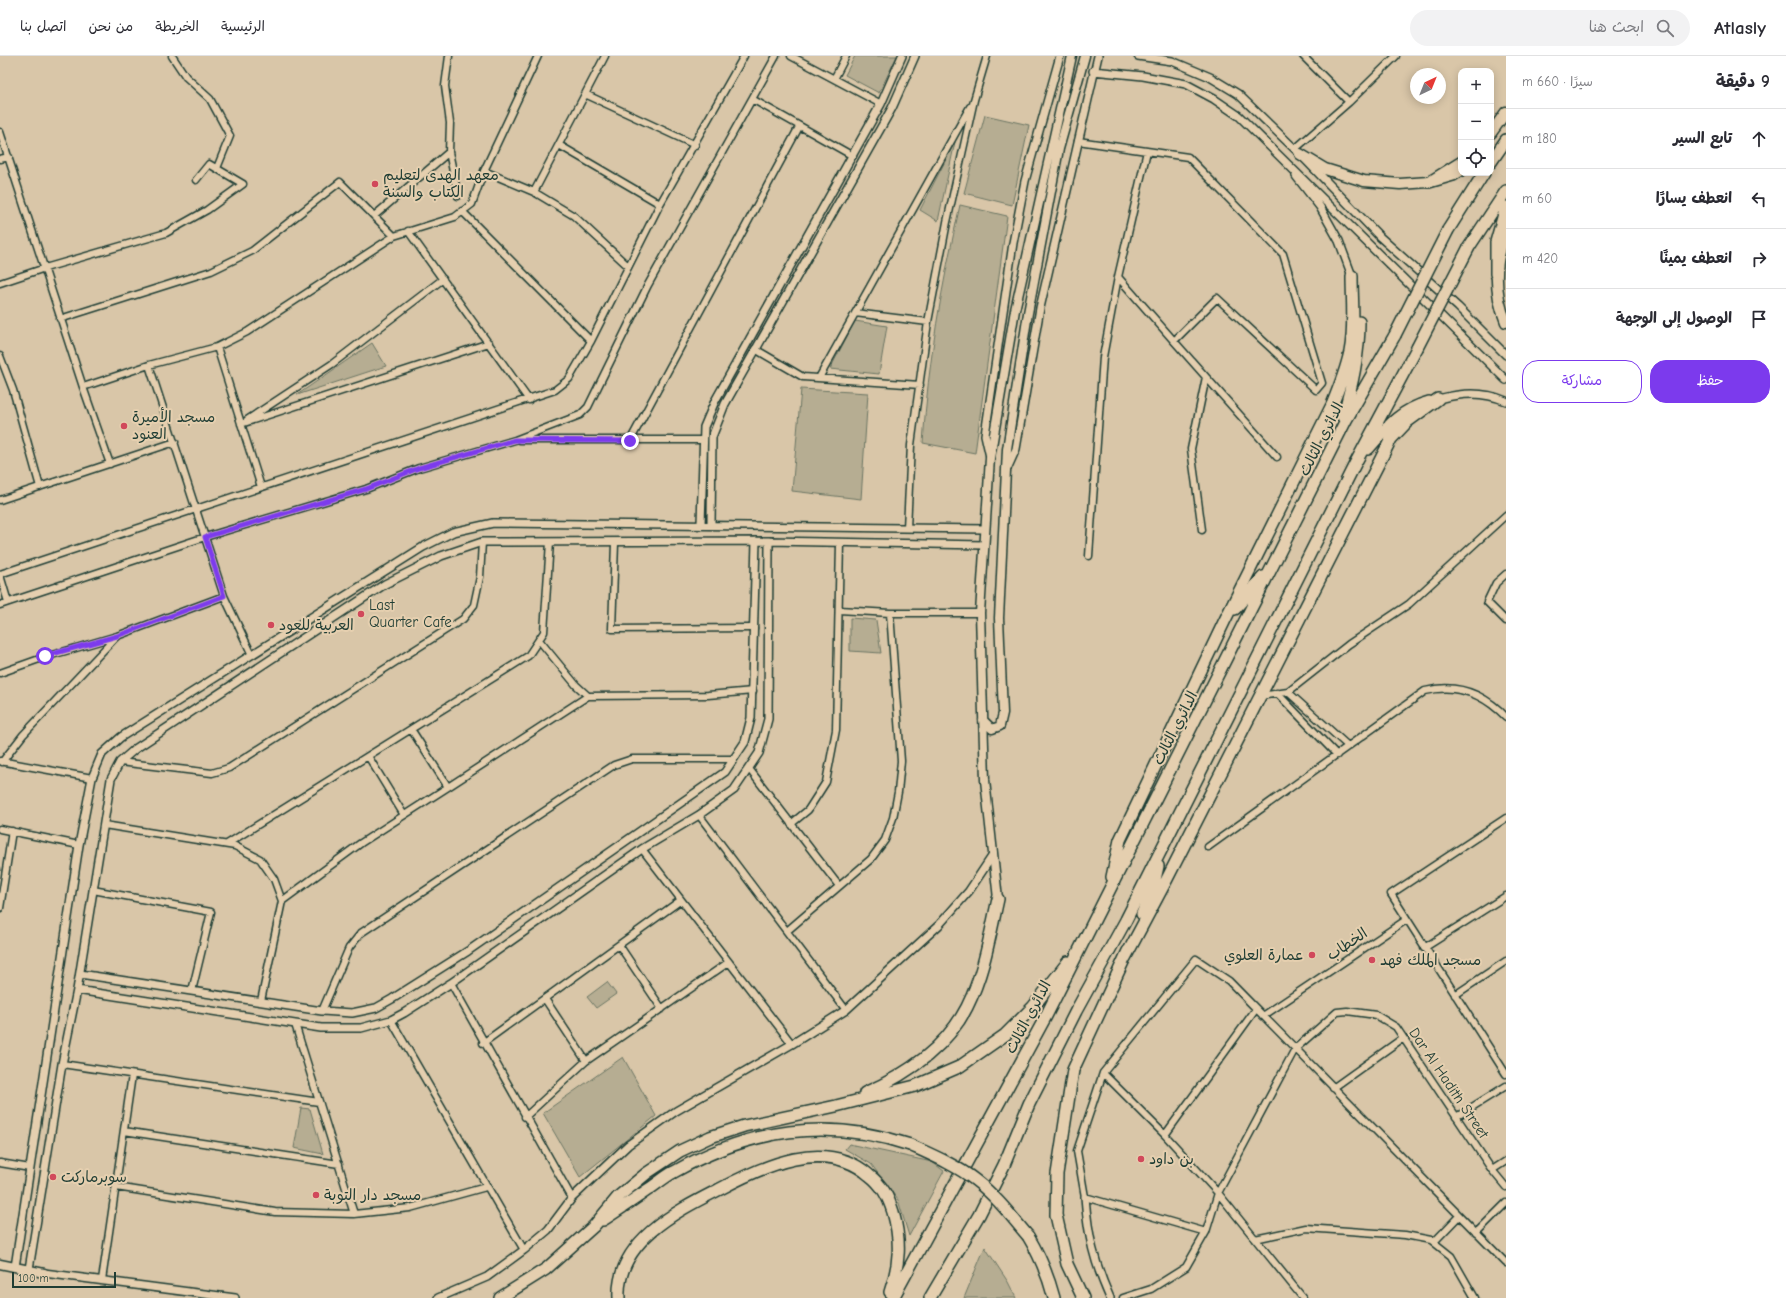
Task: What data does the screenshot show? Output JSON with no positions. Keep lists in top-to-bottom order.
{
  "streets": {
    "highway": ["الدائري الثالث"],
    "street": ["الخطاب", "Dar Al Hadith Street"]
  },
  "places": [
    "معهد الهدى لتعليم الكتاب والسنة",
    "مسجد الأميرة العنود",
    "Last Quarter Cafe",
    "العربية للعود",
    "عمارة العلوي",
    "مسجد الملك فهد",
    "بن داود",
    "سوبرماركت",
    "مسجد دار التوبة"
  ],
  "scale_bar": "100 m",
  "north": "top right",
  "page": {
    "header": "Atlasly",
    "search": "ابحث هنا",
    "nav": [
      "الرئيسية",
      "الخريطة",
      "من نحن",
      "اتصل بنا"
    ],
    "heading": ["9 دقيقة", "سيرًا · 660 m"],
    "map_buttons": ["+", "−"],
    "list": [
      ["تابع السير", "180 m"],
      ["انعطف يسارًا", "60 m"],
      ["انعطف يمينًا", "420 m"],
      "الوصول إلى الوجهة"
    ],
    "buttons": ["حفظ", "مشاركة"],
    "scale": "100 m"
  }
}
